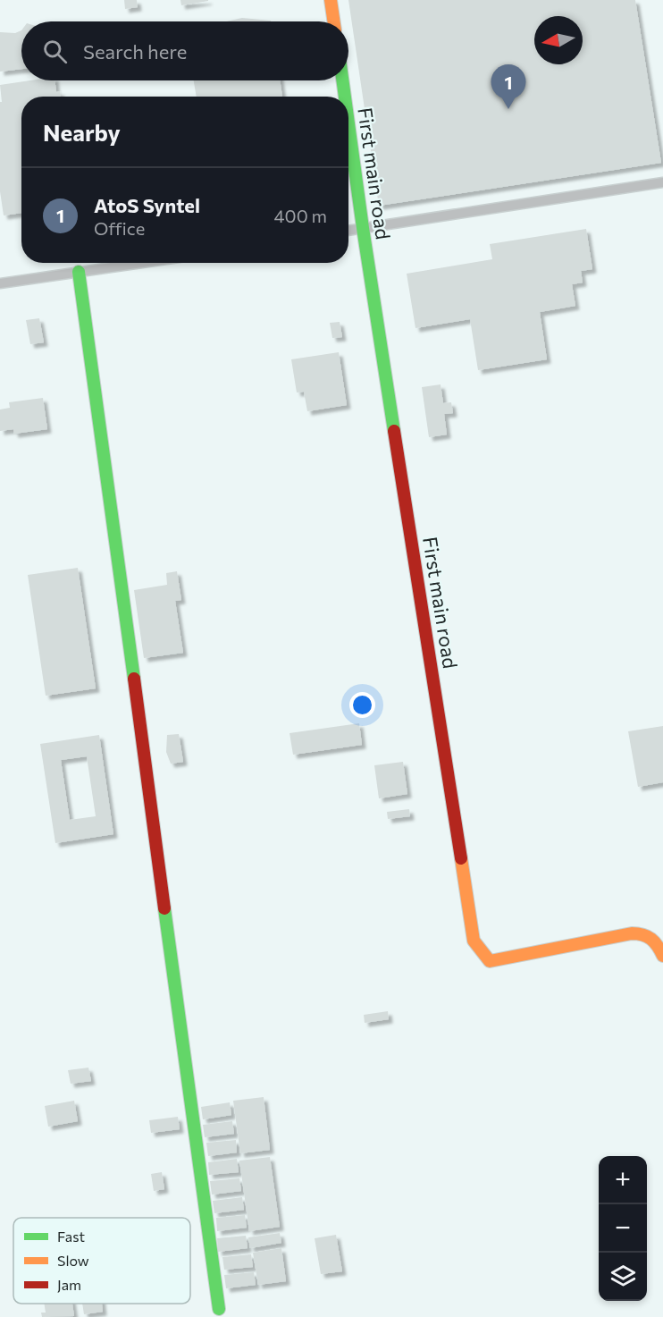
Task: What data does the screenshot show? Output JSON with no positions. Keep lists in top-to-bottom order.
{
  "streets": {
    "street": ["First main road"]
  },
  "legend": ["Fast", "Slow", "Jam"],
  "north": "left",
  "page": {
    "search": "Search here",
    "pins": "1",
    "heading": "Nearby",
    "list": [
      {
        "mark": "1",
        "name": "AtoS Syntel",
        "note": "Office",
        "value": "400 m"
      }
    ],
    "map_buttons": ["+", "−"]
  }
}
